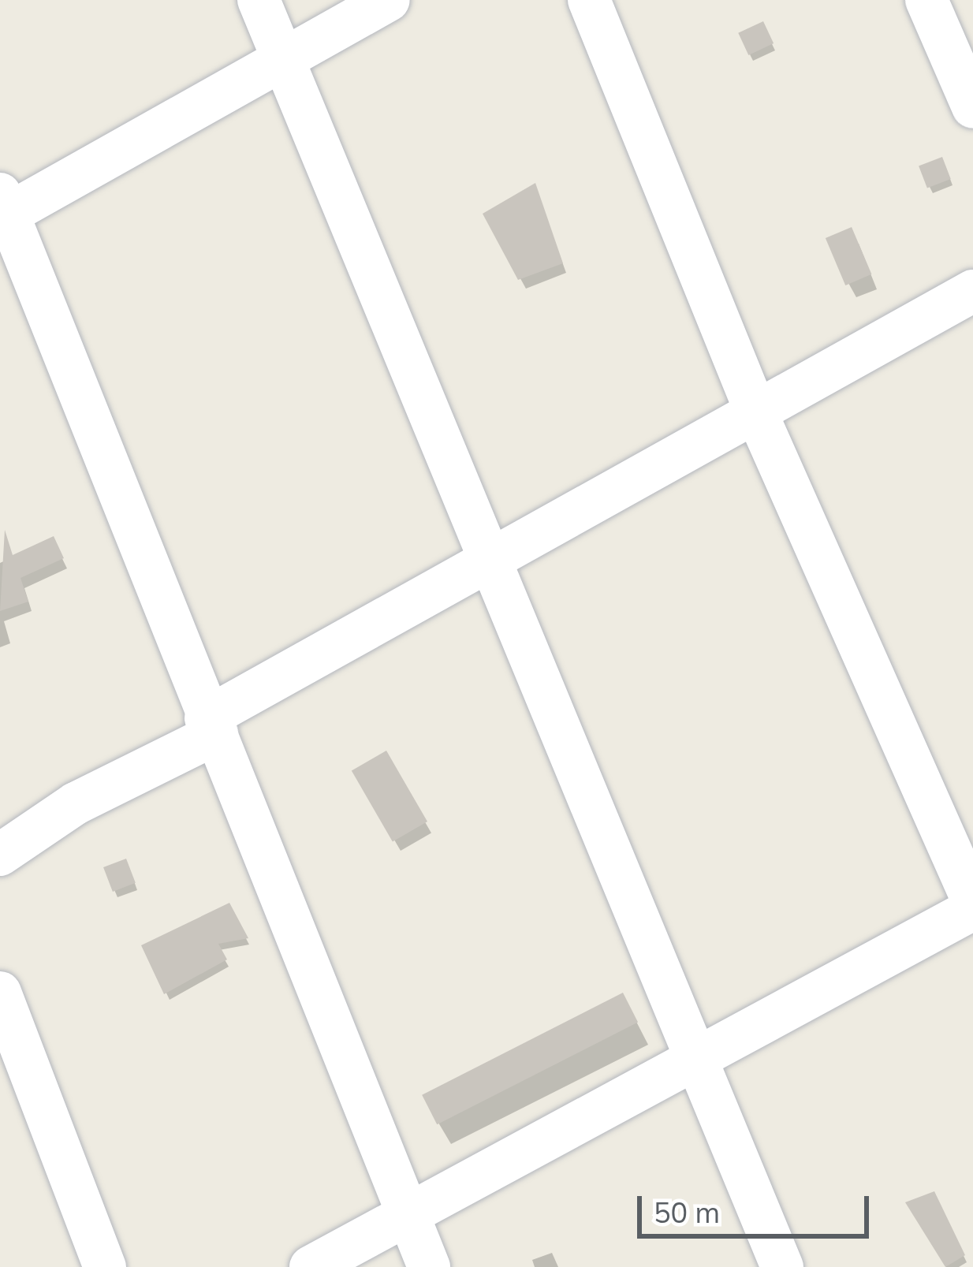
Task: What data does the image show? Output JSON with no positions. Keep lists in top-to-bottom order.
{
  "scale_bar": "50 m"
}
